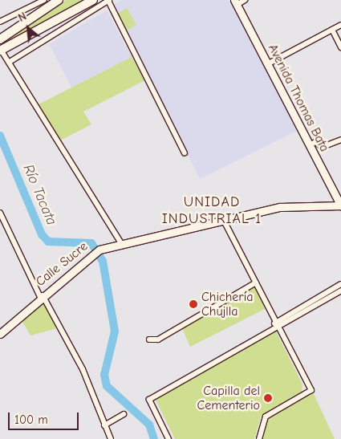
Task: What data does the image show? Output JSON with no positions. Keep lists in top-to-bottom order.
{
  "streets": {
    "main road": ["Avenida Thomas Bata", "Calle Sucre"]
  },
  "crossings": [
    ["Avenida Thomas Bata", "Calle Sucre"]
  ],
  "districts": ["UNIDAD INDUSTRIAL 1"],
  "water": ["Río Tacata"],
  "places": ["Chichería Chujlla", "Capilla del Cementerio"],
  "scale_bar": "100 m",
  "north": "top left"
}
